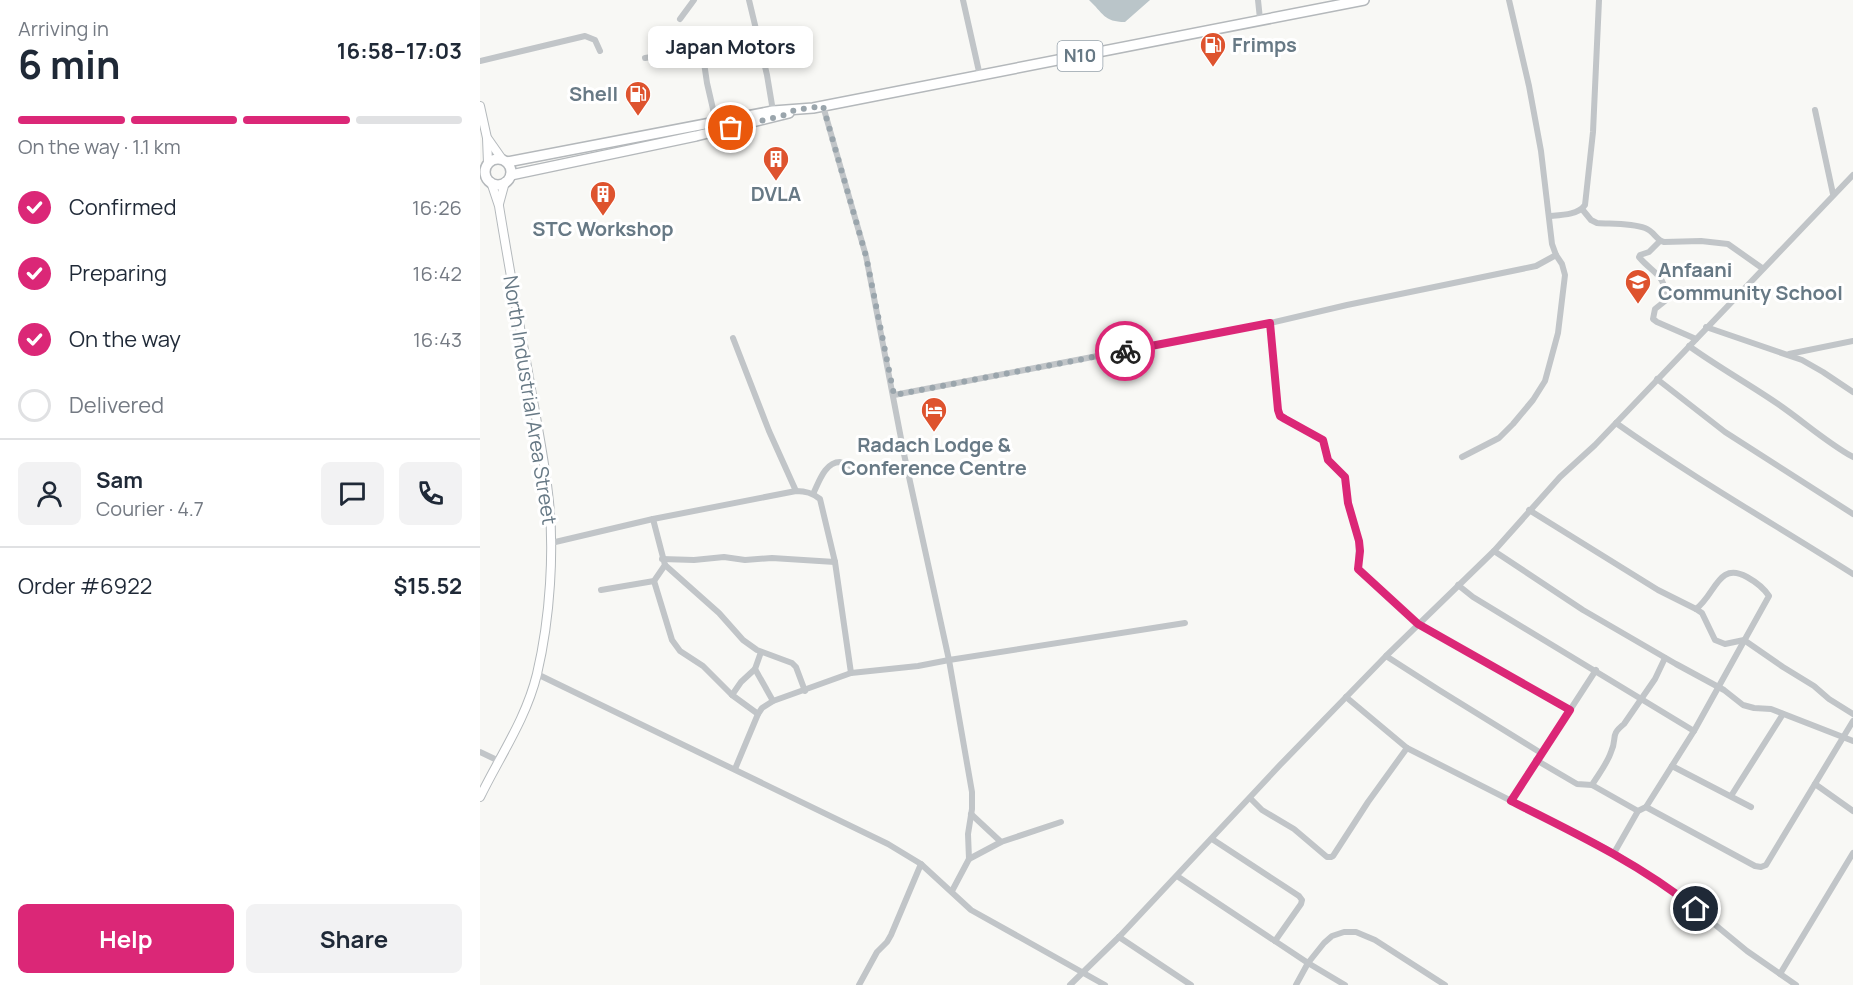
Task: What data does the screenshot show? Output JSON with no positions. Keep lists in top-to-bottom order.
{
  "streets": {
    "highway": ["N10"],
    "main road": ["North Industrial Area Street"]
  },
  "crossings": [
    ["N10", "North Industrial Area Street"]
  ],
  "places": {
    "fuel station": ["Frimps", "Shell"],
    "other": ["Japan Motors"],
    "building": ["DVLA", "STC Workshop"],
    "school or university": ["Anfaani Community School"],
    "hotel": ["Radach Lodge & Conference Centre"]
  },
  "page": {
    "heading": ["6 min", "Arriving in", "16:58–17:03"],
    "panel": [
      "Sam",
      "Courier · 4.7",
      "Order #6922",
      "$15.52"
    ],
    "bubble": "Japan Motors",
    "bar": "On the way · 1.1 km",
    "list": [
      ["Confirmed", "16:26"],
      ["Preparing", "16:42"],
      ["On the way", "16:43"],
      "Delivered"
    ],
    "buttons": ["Help", "Share"]
  }
}
